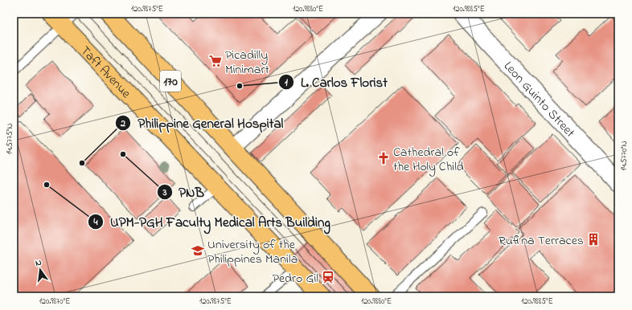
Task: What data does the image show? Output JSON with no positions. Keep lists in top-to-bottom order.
{
  "streets": {
    "main road": ["Taft Avenue", "170"],
    "street": ["Leon Guinto Street"]
  },
  "places": {
    "supermarket": ["Picadilly Minimart"],
    "other": [
      "L. Carlos Florist",
      "PNB",
      "Philippine General Hospital",
      "UPM-PGH Faculty Medical Arts Building"
    ],
    "church": ["Cathedral of the Holy Child"],
    "building": ["Rufina Terraces"],
    "school or university": ["University of the Philippines Manila"],
    "station": ["Pedro Gil"]
  },
  "north": "top",
  "coordinates": [
    "120.9875°E",
    "120.9880°E",
    "120.9885°E",
    "14.5775°N",
    "14.5770°N",
    "120.9870°E"
  ]
}
